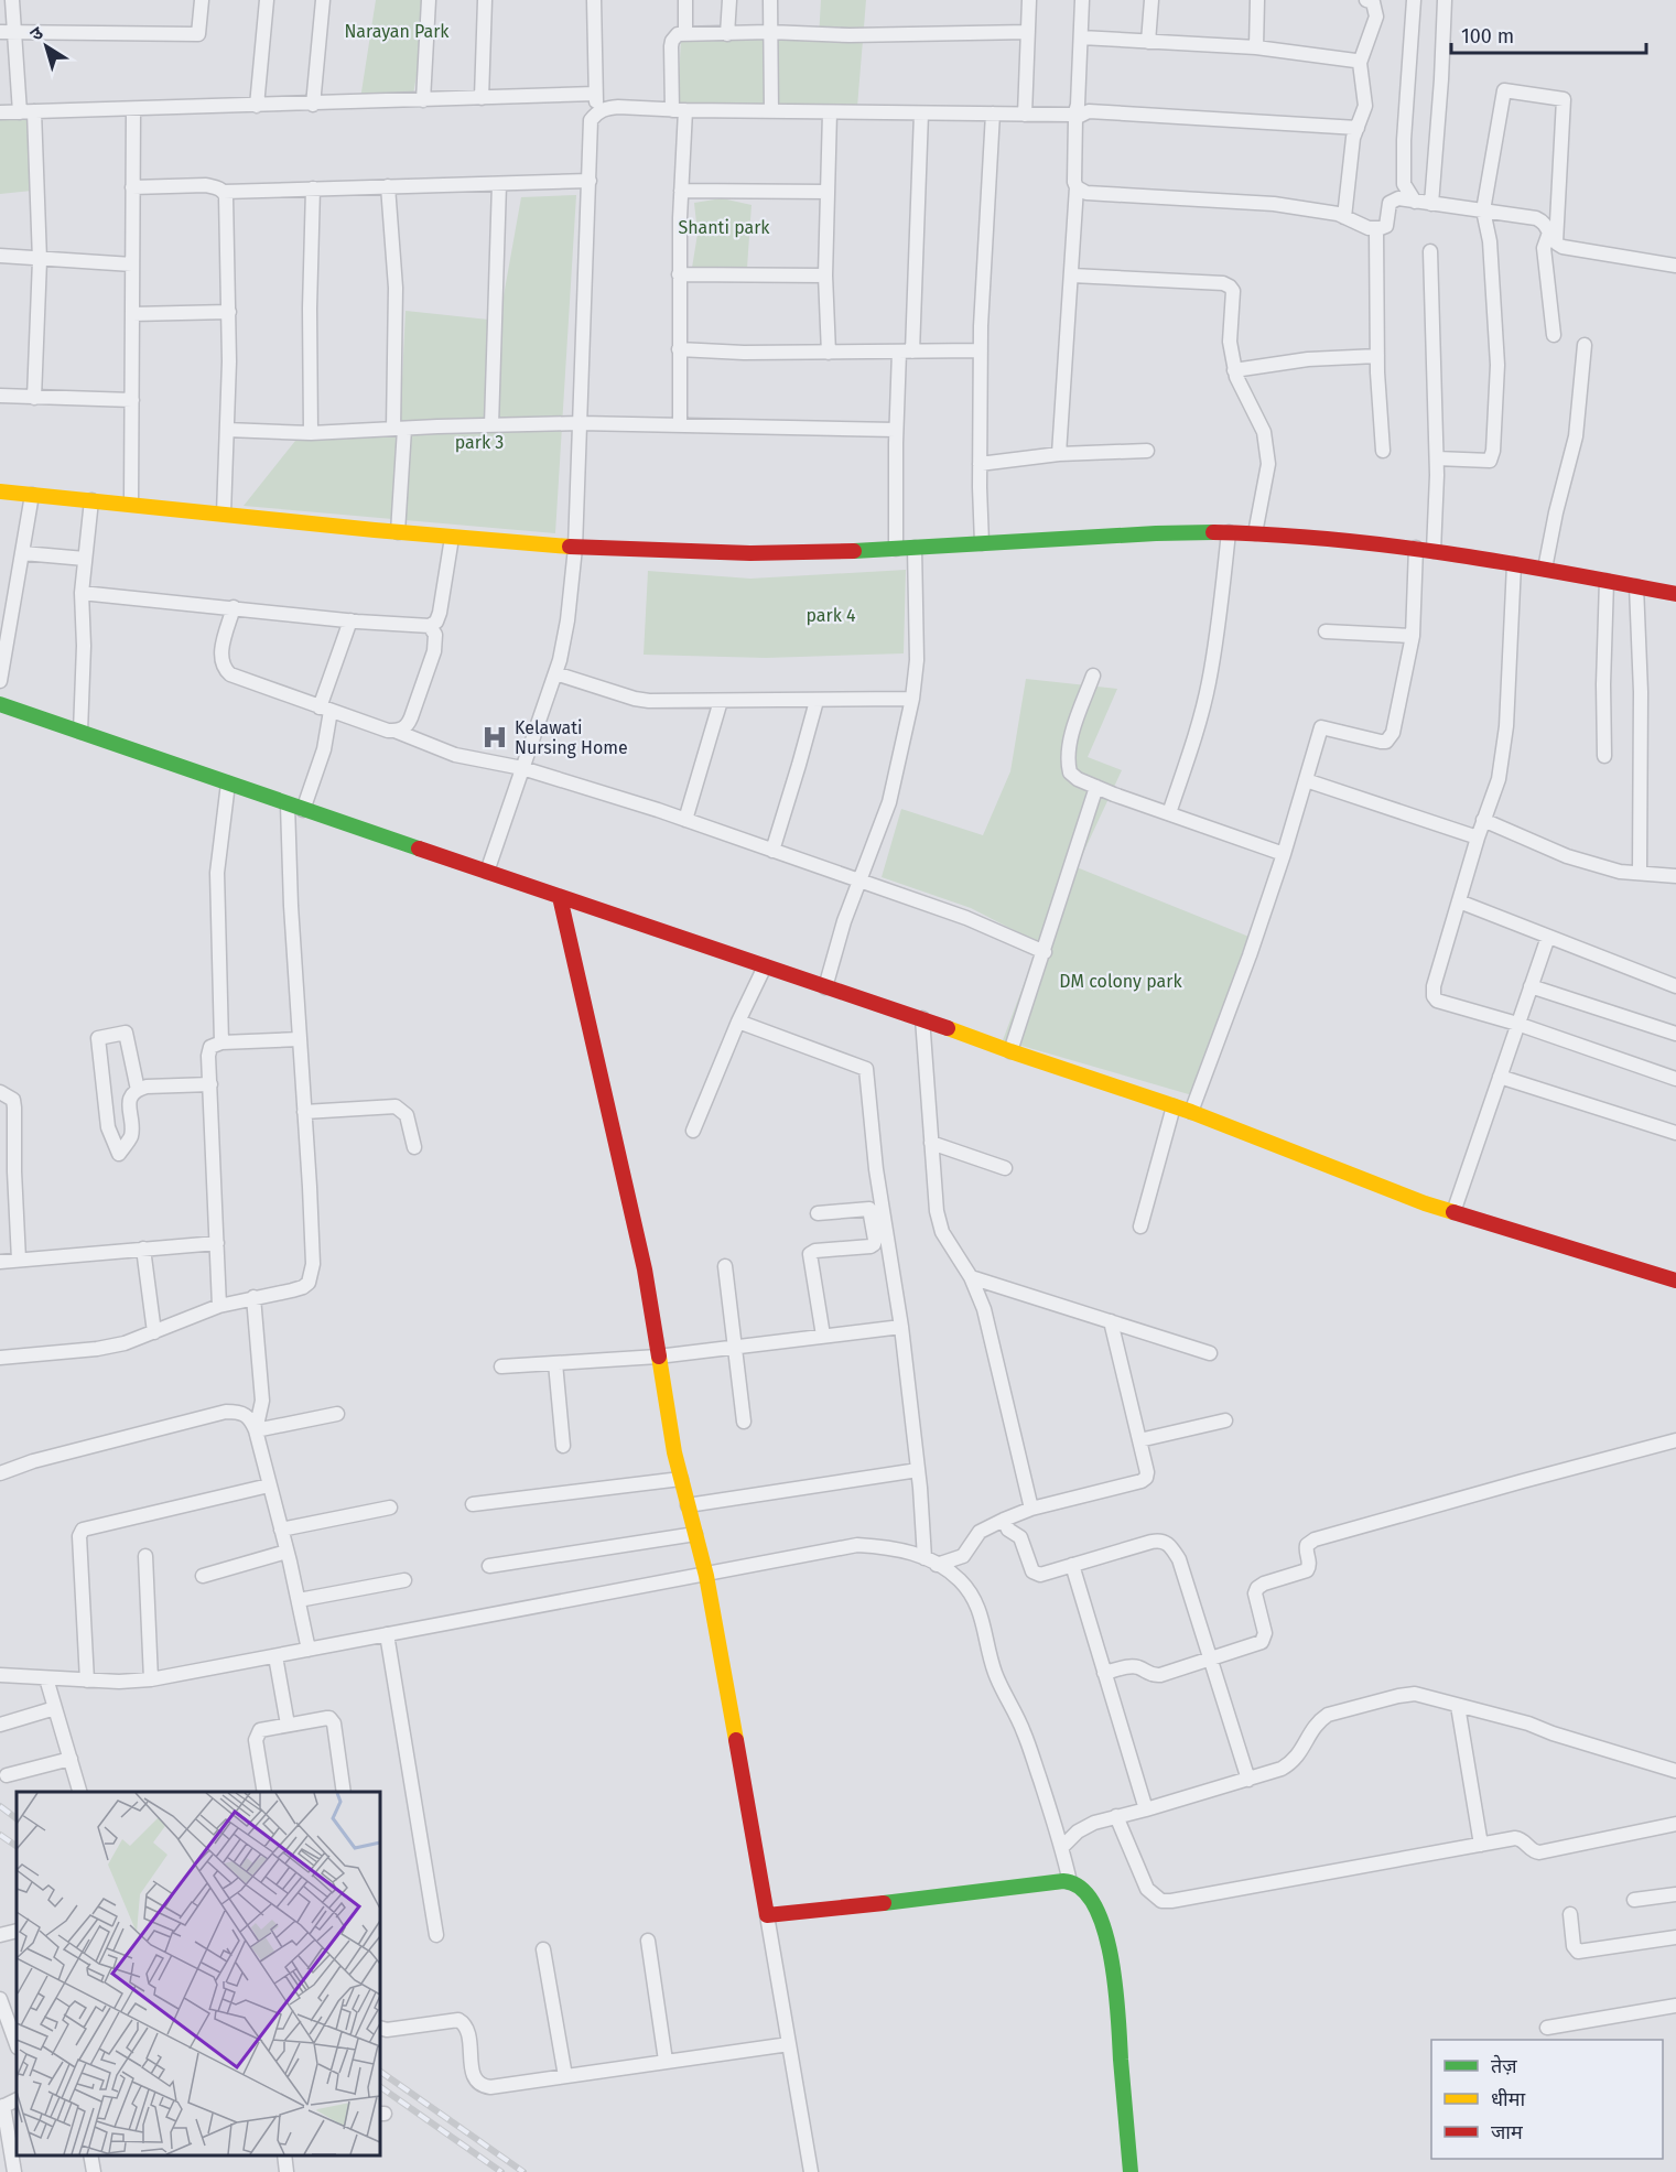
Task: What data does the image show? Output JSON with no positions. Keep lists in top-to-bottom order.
{
  "parks": [
    "Narayan Park",
    "Shanti park",
    "park 3",
    "park 4",
    "DM colony park"
  ],
  "places": {
    "hospital": ["Kelawati Nursing Home"]
  },
  "legend": ["तेज़", "धीमा", "जाम"],
  "scale_bar": "100 m",
  "north": "top left"
}
